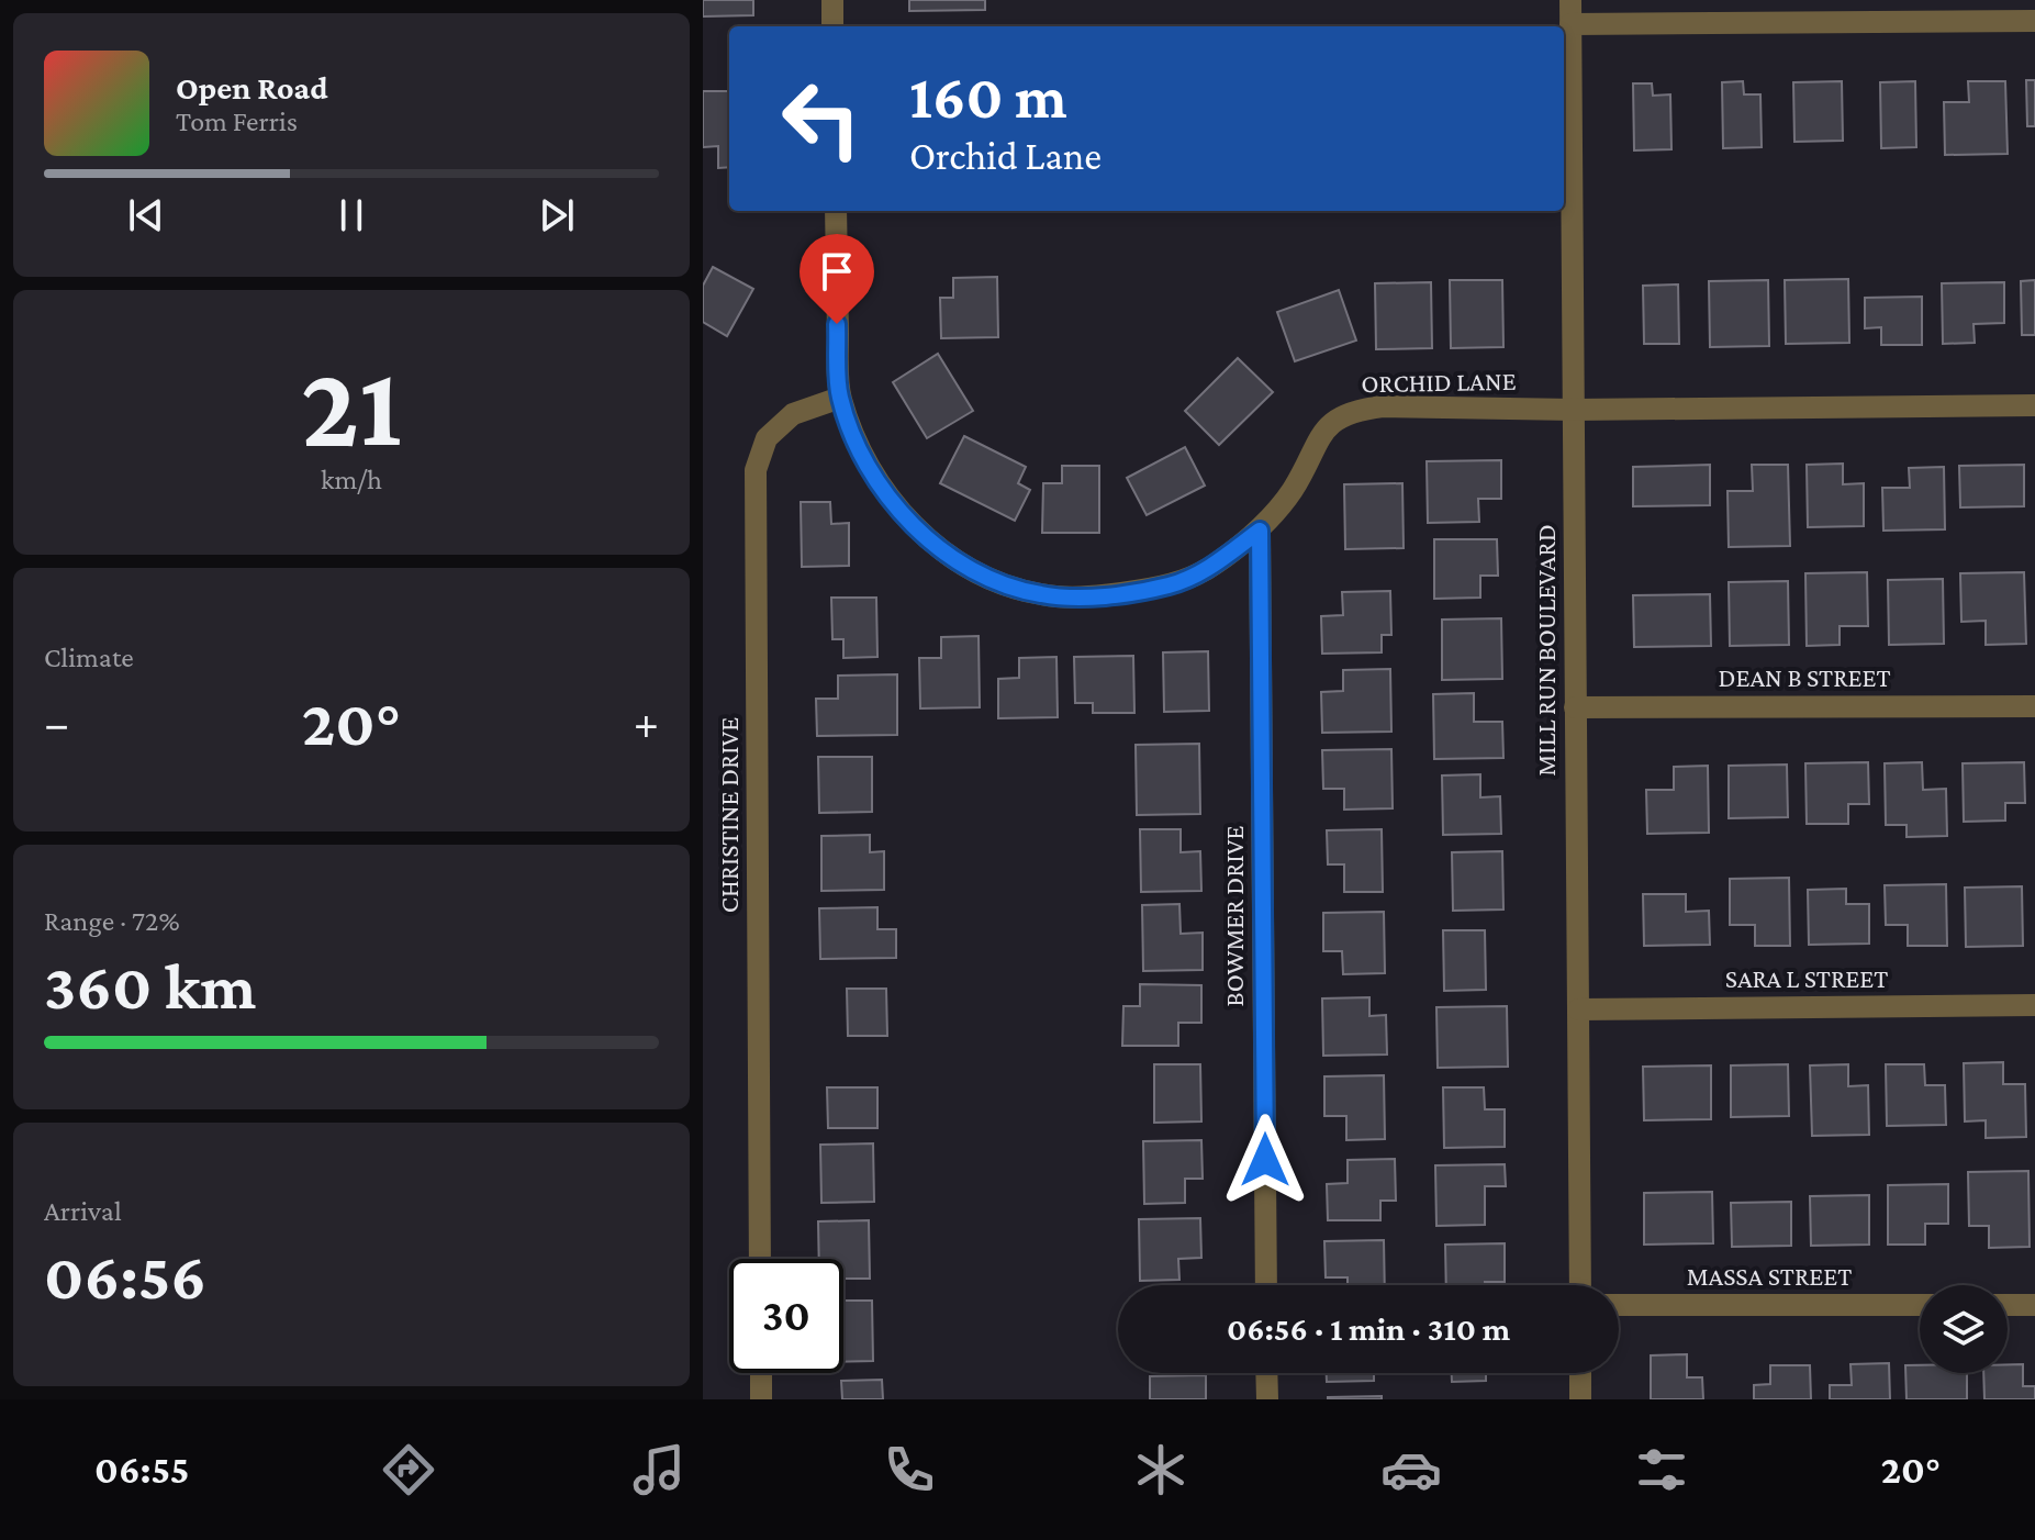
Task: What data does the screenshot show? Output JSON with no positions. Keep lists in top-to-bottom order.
{
  "streets": {
    "street": [
      "ORCHID LANE",
      "MILL RUN BOULEVARD",
      "DEAN B STREET",
      "CHRISTINE DRIVE",
      "BOWMER DRIVE",
      "SARA L STREET",
      "MASSA STREET"
    ]
  },
  "crossings": [
    ["ORCHID LANE", "MILL RUN BOULEVARD"],
    ["ORCHID LANE", "CHRISTINE DRIVE"],
    ["ORCHID LANE", "BOWMER DRIVE"],
    ["MILL RUN BOULEVARD", "DEAN B STREET"],
    ["MILL RUN BOULEVARD", "SARA L STREET"]
  ],
  "page": {
    "turn": ["160 m", "Orchid Lane"],
    "song": ["Open Road", "Tom Ferris"],
    "tile": [
      ["21", "km/h"],
      "Climate",
      ["Range · 72%", "360 km"],
      ["Arrival", "06:56"]
    ],
    "heat": ["−", "20°", "+"],
    "limit": "30",
    "trip": "06:56 · 1 min · 310 m",
    "tabs": ["06:55", "20°"]
  }
}
